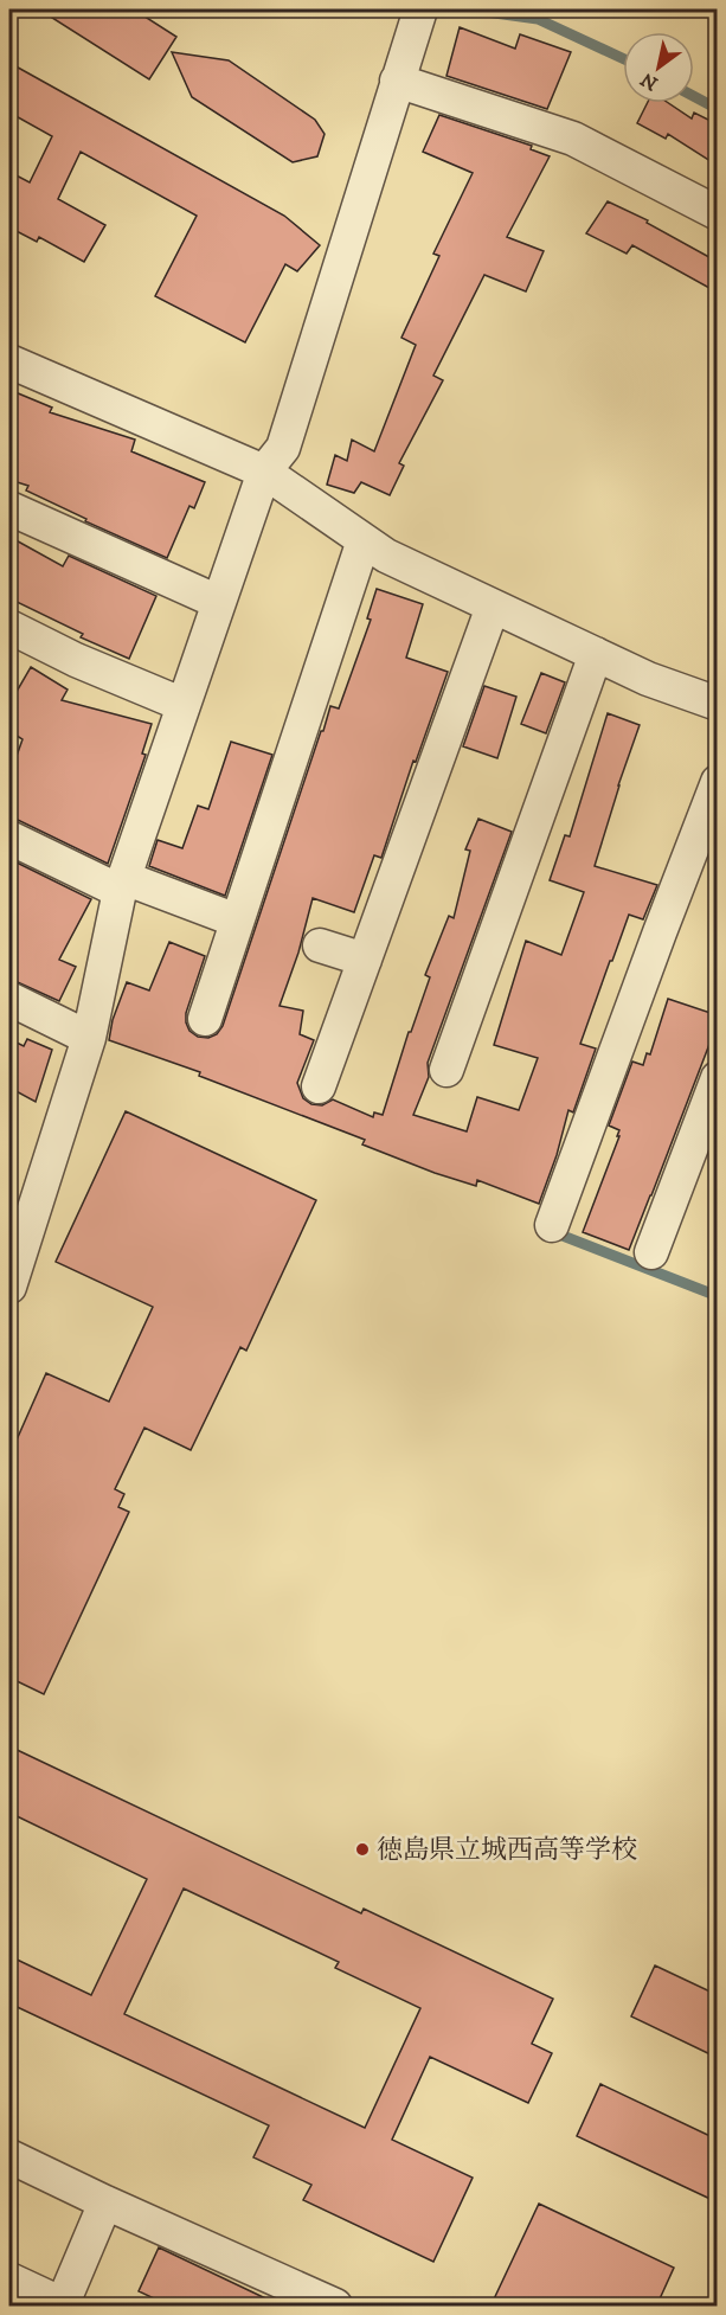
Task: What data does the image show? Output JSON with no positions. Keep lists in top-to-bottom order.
{
  "places": ["徳島県立城西高等学校"],
  "north": "bottom left"
}
